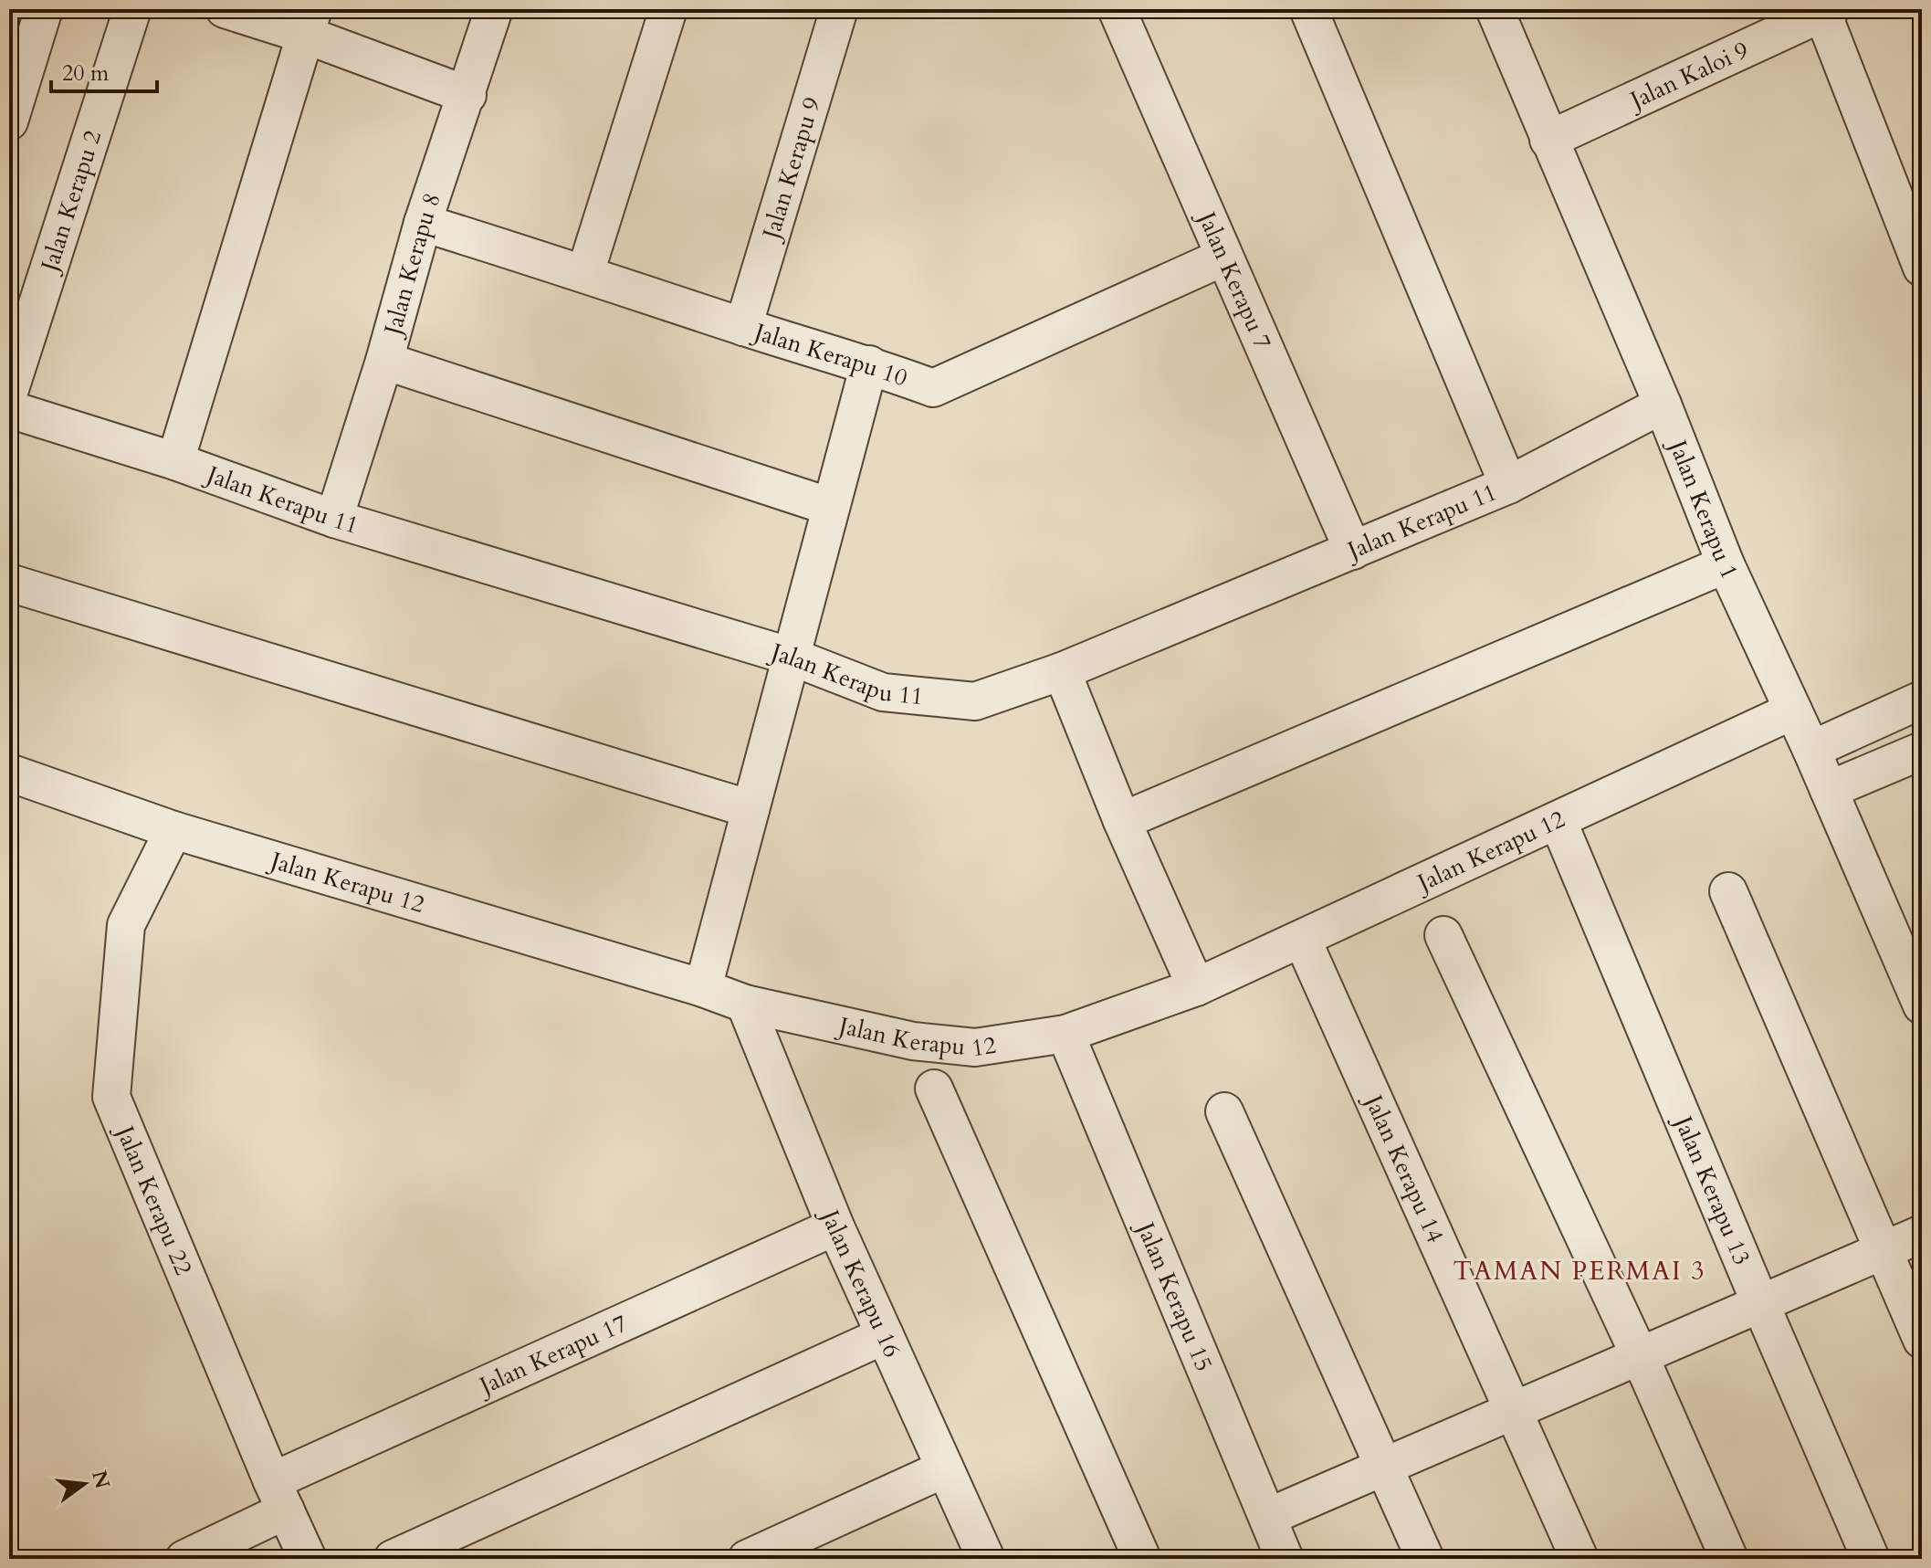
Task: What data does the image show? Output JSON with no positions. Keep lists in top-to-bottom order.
{
  "streets": {
    "street": [
      "Jalan Kaloi 9",
      "Jalan Kerapu 9",
      "Jalan Kerapu 2",
      "Jalan Kerapu 8",
      "Jalan Kerapu 7",
      "Jalan Kerapu 10",
      "Jalan Kerapu 11",
      "Jalan Kerapu 1",
      "Jalan Kerapu 12",
      "Jalan Kerapu 14",
      "Jalan Kerapu 13",
      "Jalan Kerapu 22",
      "Jalan Kerapu 16",
      "Jalan Kerapu 15",
      "Jalan Kerapu 17"
    ]
  },
  "crossings": [
    ["Jalan Kaloi 9", "Jalan Kerapu 1"],
    ["Jalan Kerapu 9", "Jalan Kerapu 10"],
    ["Jalan Kerapu 8", "Jalan Kerapu 10"],
    ["Jalan Kerapu 8", "Jalan Kerapu 11"],
    ["Jalan Kerapu 7", "Jalan Kerapu 10"],
    ["Jalan Kerapu 7", "Jalan Kerapu 11"],
    ["Jalan Kerapu 11", "Jalan Kerapu 1"],
    ["Jalan Kerapu 1", "Jalan Kerapu 12"],
    ["Jalan Kerapu 12", "Jalan Kerapu 14"],
    ["Jalan Kerapu 12", "Jalan Kerapu 13"],
    ["Jalan Kerapu 12", "Jalan Kerapu 22"],
    ["Jalan Kerapu 12", "Jalan Kerapu 16"],
    ["Jalan Kerapu 12", "Jalan Kerapu 15"],
    ["Jalan Kerapu 22", "Jalan Kerapu 17"],
    ["Jalan Kerapu 16", "Jalan Kerapu 17"]
  ],
  "districts": ["TAMAN PERMAI 3"],
  "scale_bar": "20 m",
  "north": "right"
}
